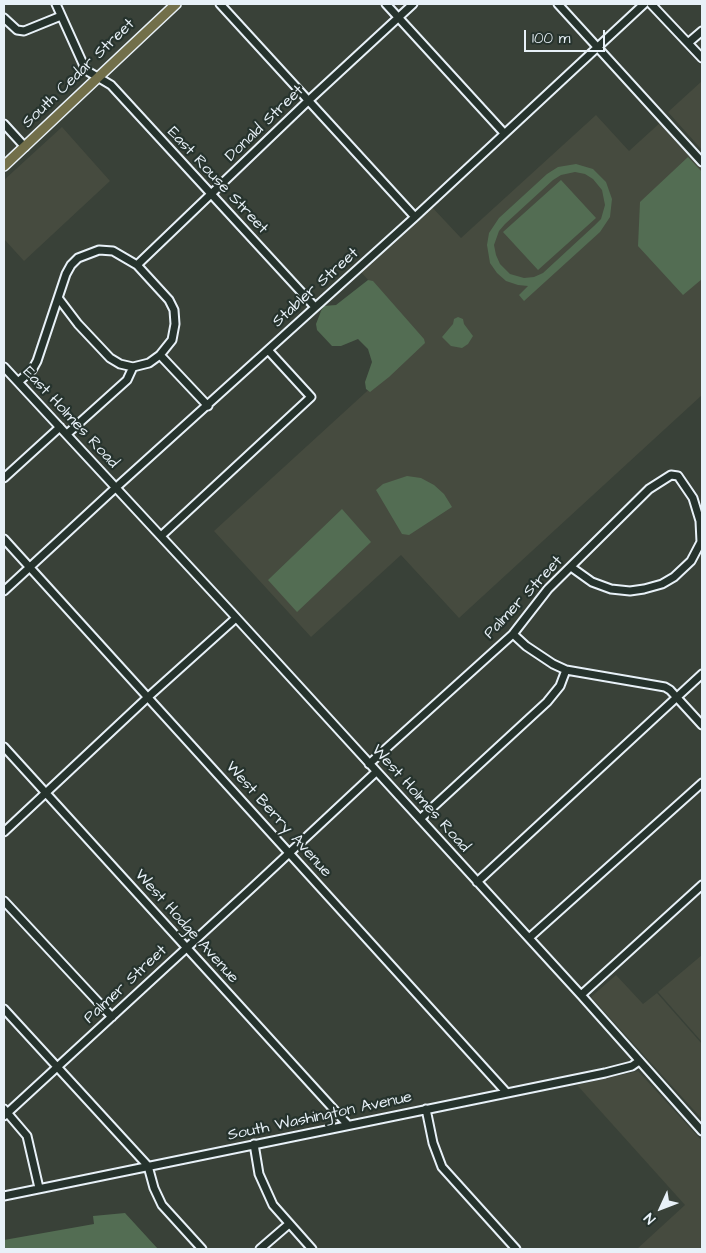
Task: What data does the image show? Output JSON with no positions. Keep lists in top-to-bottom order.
{
  "streets": {
    "main road": ["South Cedar Street"],
    "street": [
      "Donald Street",
      "East Rouse Street",
      "Stabler Street",
      "East Holmes Road",
      "Palmer Street",
      "West Holmes Road",
      "West Berry Avenue",
      "West Hodge Avenue",
      "South Washington Avenue"
    ]
  },
  "crossings": [
    ["South Cedar Street", "East Rouse Street"],
    ["Donald Street", "East Rouse Street"],
    ["East Rouse Street", "Stabler Street"],
    ["Stabler Street", "East Holmes Road"],
    ["Stabler Street", "West Holmes Road"],
    ["Stabler Street", "West Berry Avenue"],
    ["East Holmes Road", "West Holmes Road"],
    ["Palmer Street", "West Holmes Road"],
    ["Palmer Street", "West Berry Avenue"],
    ["Palmer Street", "West Hodge Avenue"],
    ["West Holmes Road", "South Washington Avenue"],
    ["West Berry Avenue", "South Washington Avenue"],
    ["West Hodge Avenue", "South Washington Avenue"]
  ],
  "scale_bar": "100 m",
  "north": "bottom left"
}
